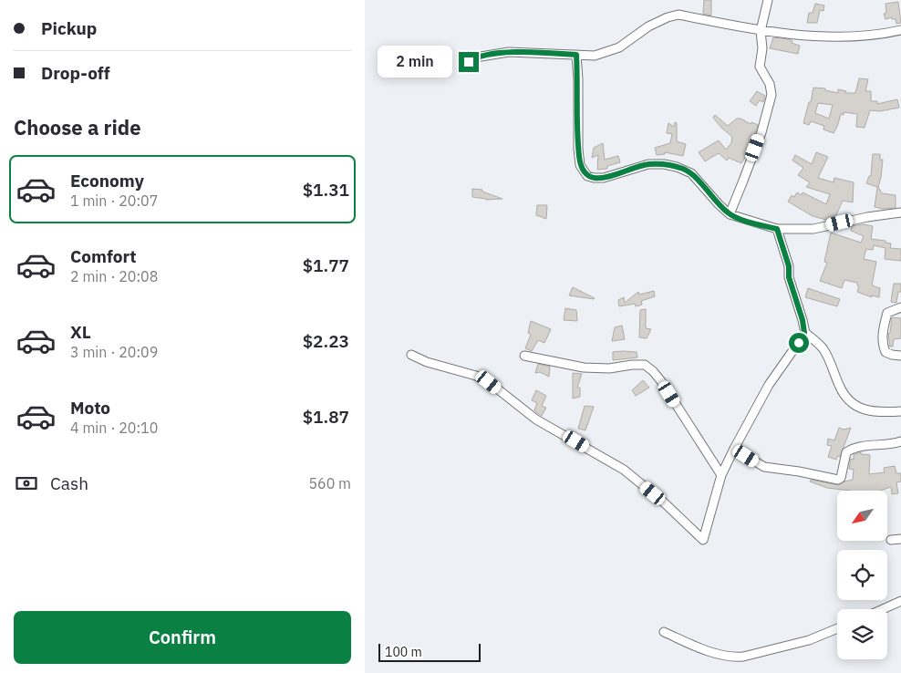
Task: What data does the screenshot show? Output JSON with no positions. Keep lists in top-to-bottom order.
{
  "scale_bar": "100 m",
  "north": "bottom left",
  "page": {
    "banner": ["Pickup", "Drop-off"],
    "bubble": "2 min",
    "heading": "Choose a ride",
    "list": [
      {
        "name": "Economy",
        "note": "1 min · 20:07",
        "value": "$1.31"
      },
      {
        "name": "Comfort",
        "note": "2 min · 20:08",
        "value": "$1.77"
      },
      {
        "name": "XL",
        "note": "3 min · 20:09",
        "value": "$2.23"
      },
      {
        "name": "Moto",
        "note": "4 min · 20:10",
        "value": "$1.87"
      }
    ],
    "pay": ["Cash", "560 m"],
    "buttons": "Confirm",
    "scale": "100 m"
  }
}
